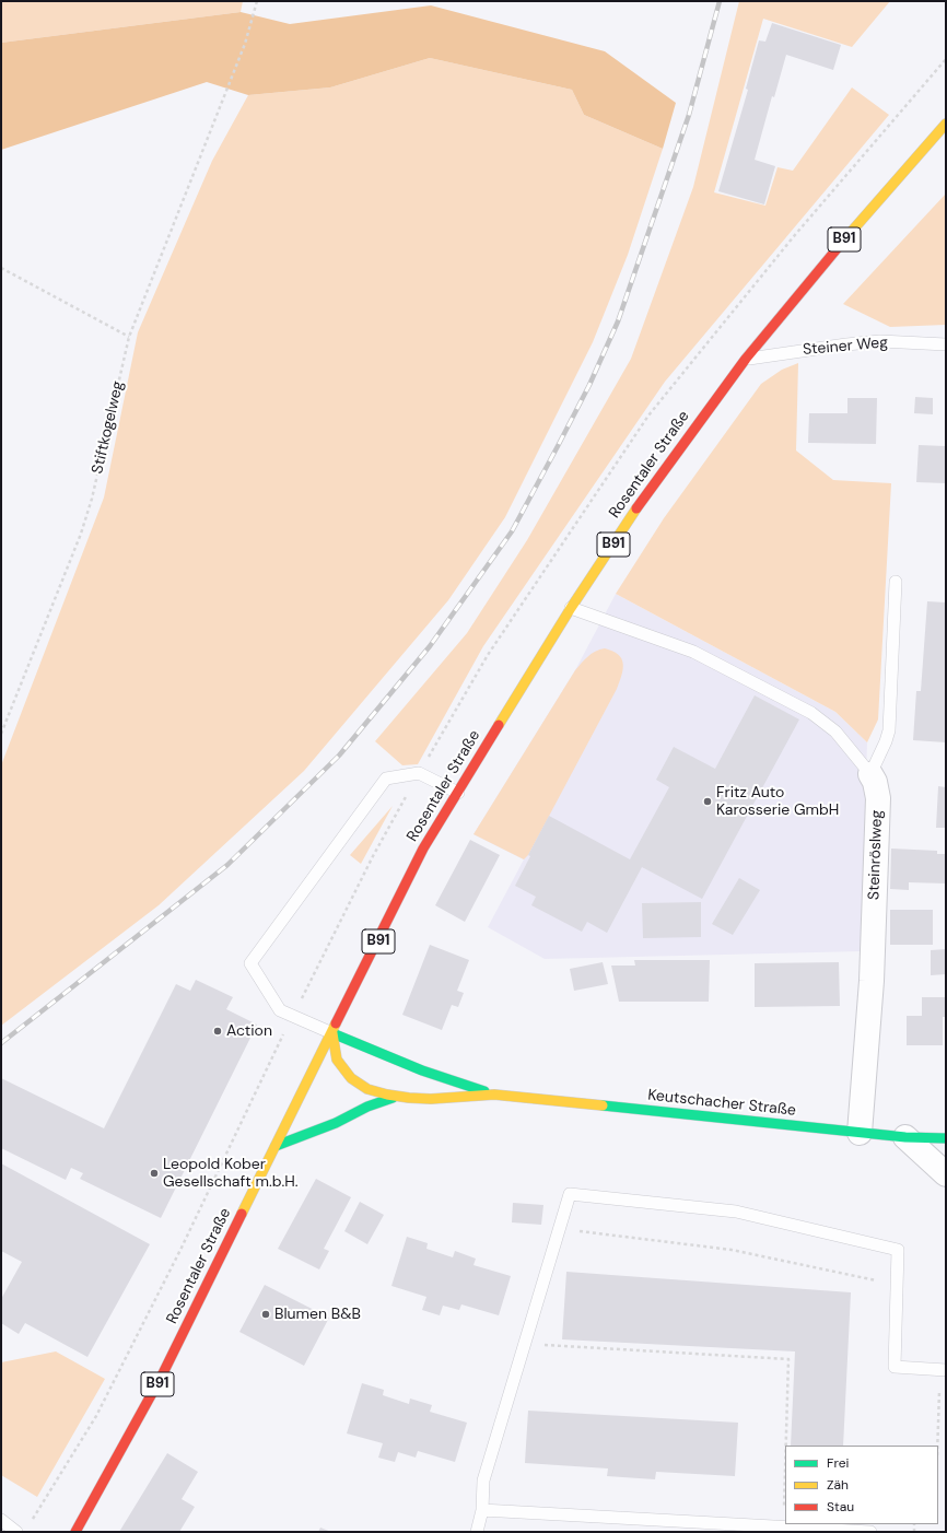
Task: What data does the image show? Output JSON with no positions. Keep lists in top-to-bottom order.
{
  "streets": {
    "main road": ["B91", "Rosentaler Straße", "Keutschacher Straße"],
    "street": ["Steinröslweg"],
    "lane": ["Steiner Weg"],
    "path": ["Stiftkogelweg"]
  },
  "crossings": [
    ["Steiner Weg", "Rosentaler Straße"],
    ["Steinröslweg", "Keutschacher Straße"]
  ],
  "places": [
    "Fritz Auto Karosserie GmbH",
    "Action",
    "Leopold Kober Gesellschaft m.b.H.",
    "Blumen B&B"
  ],
  "legend": ["Frei", "Zäh", "Stau"]
}
